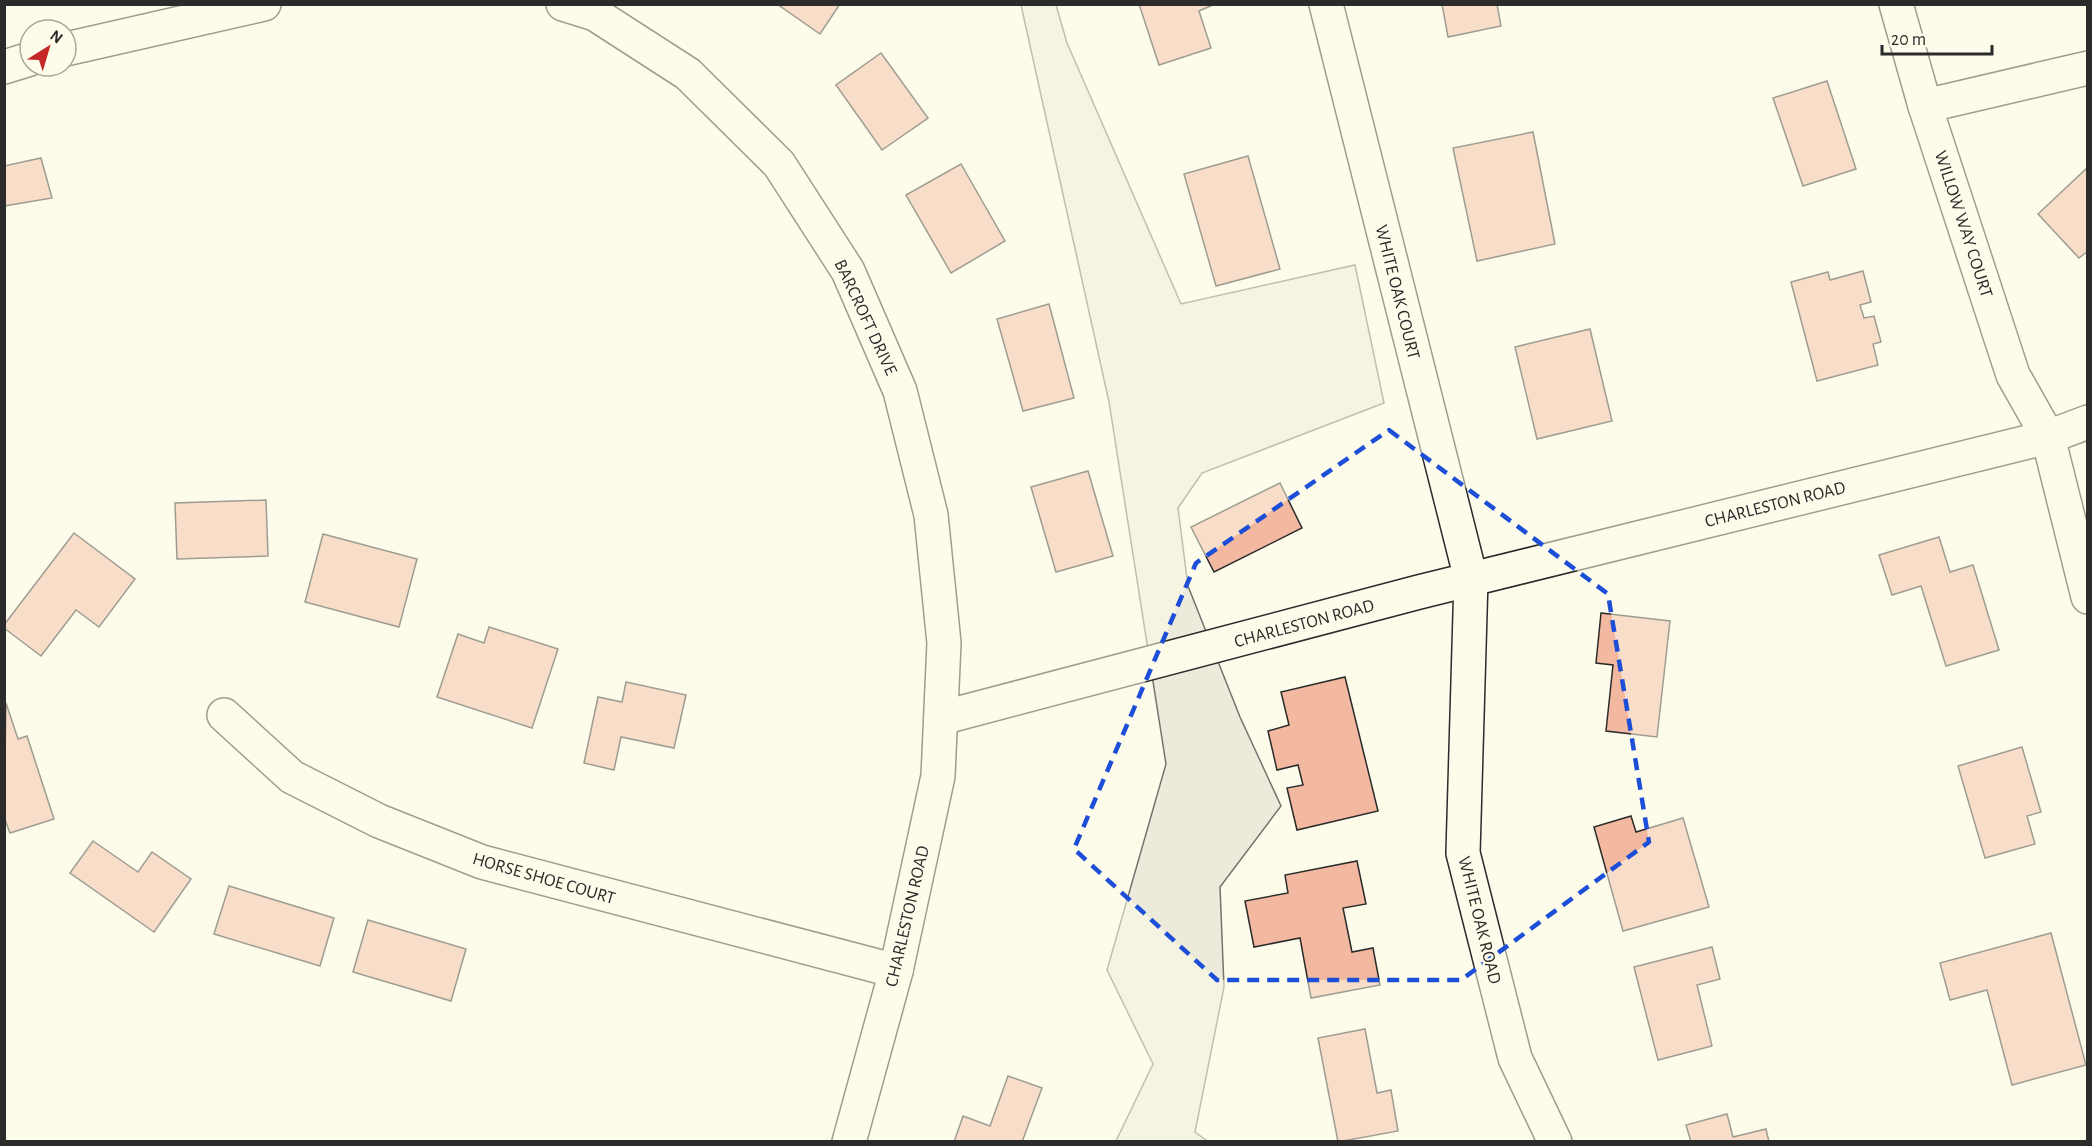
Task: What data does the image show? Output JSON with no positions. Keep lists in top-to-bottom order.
{
  "streets": {
    "street": [
      "WILLOW WAY COURT",
      "WHITE OAK COURT",
      "BARCROFT DRIVE",
      "CHARLESTON ROAD",
      "HORSE SHOE COURT",
      "WHITE OAK ROAD"
    ]
  },
  "crossings": [
    ["WILLOW WAY COURT", "CHARLESTON ROAD"],
    ["WHITE OAK COURT", "CHARLESTON ROAD"],
    ["WHITE OAK COURT", "WHITE OAK ROAD"],
    ["BARCROFT DRIVE", "CHARLESTON ROAD"],
    ["CHARLESTON ROAD", "HORSE SHOE COURT"],
    ["CHARLESTON ROAD", "WHITE OAK ROAD"]
  ],
  "scale_bar": "20 m",
  "north": "top right"
}
